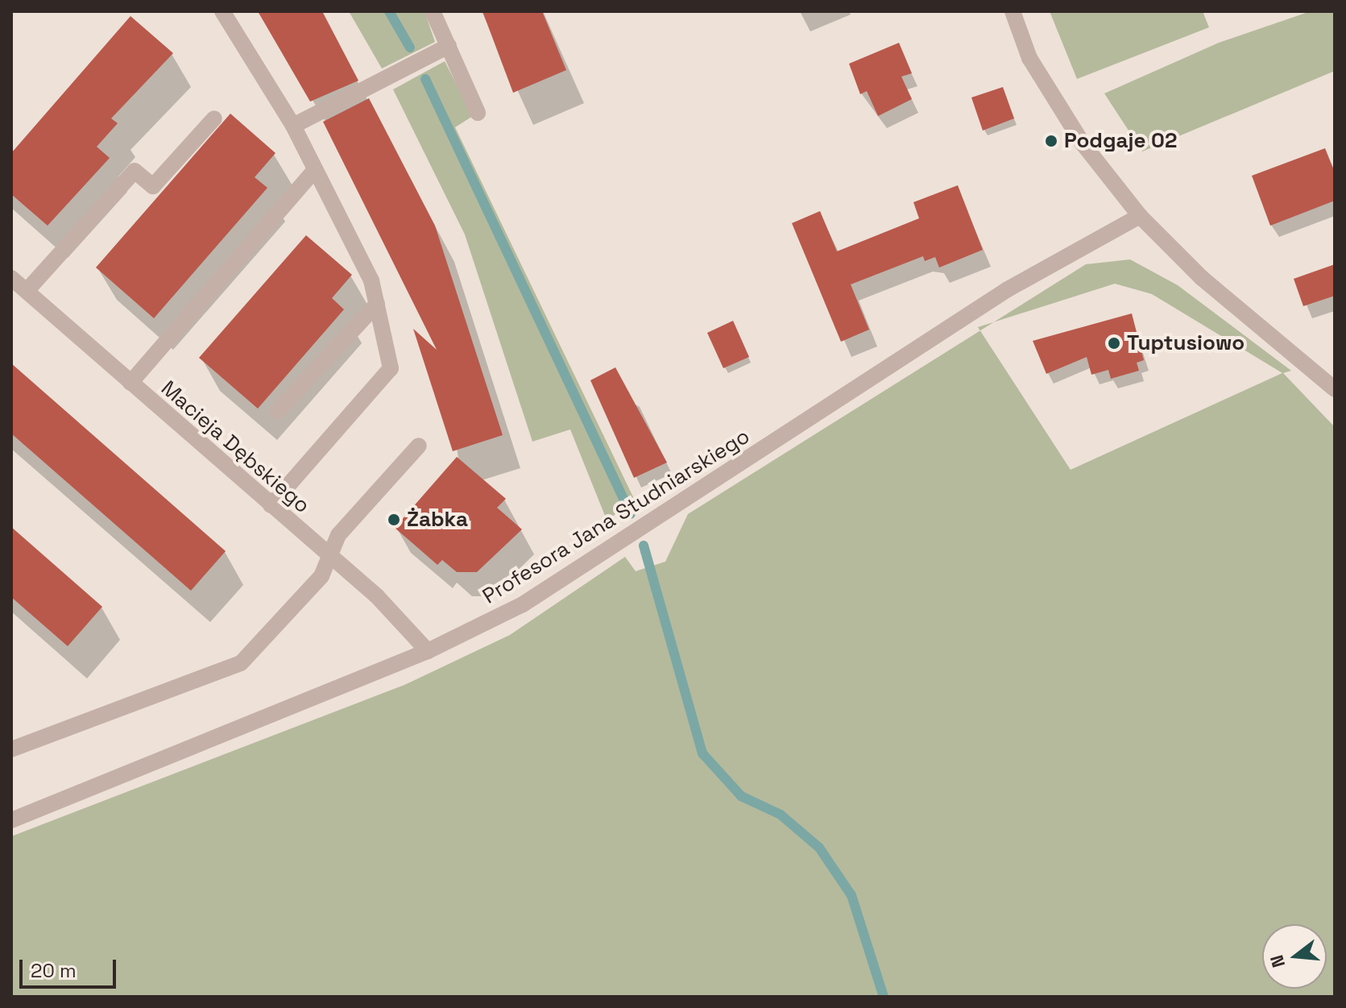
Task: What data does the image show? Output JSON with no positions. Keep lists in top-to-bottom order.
{
  "streets": {
    "street": ["Macieja Dębskiego", "Profesora Jana Studniarskiego"]
  },
  "crossings": [
    ["Macieja Dębskiego", "Profesora Jana Studniarskiego"]
  ],
  "places": ["Podgaje 02", "Tuptusiowo", "Żabka"],
  "scale_bar": "20 m",
  "north": "left"
}
